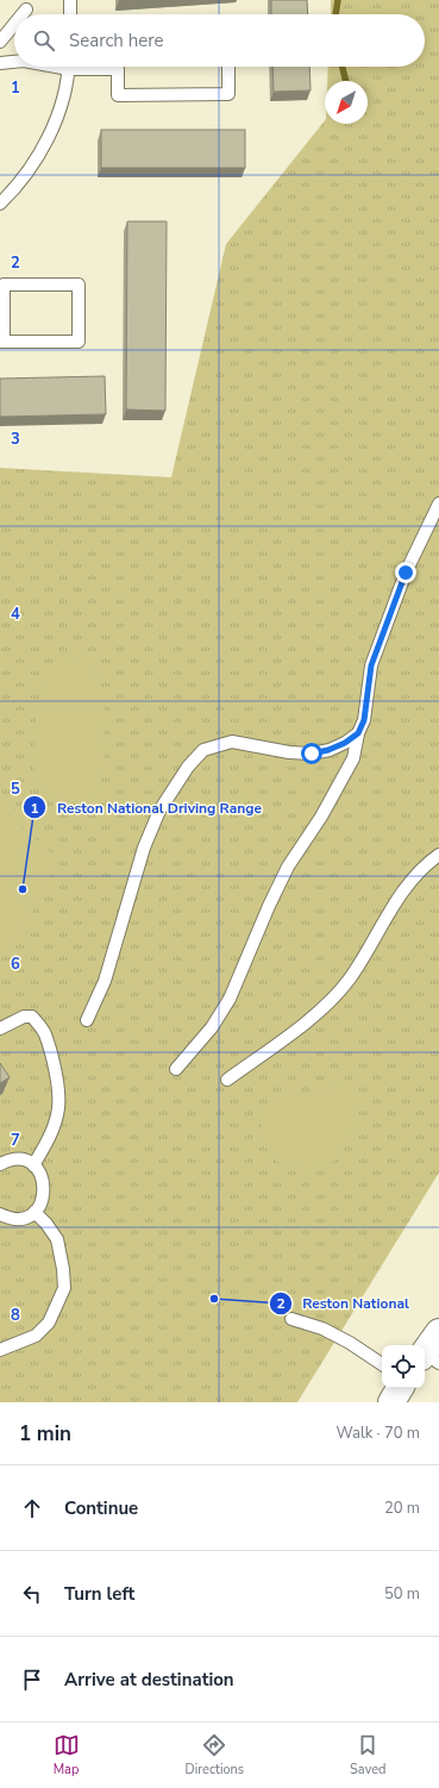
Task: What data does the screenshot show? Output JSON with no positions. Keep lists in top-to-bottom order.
{
  "places": ["Reston National Driving Range", "Reston National"],
  "north": "bottom left",
  "page": {
    "search": "Search here",
    "heading": ["1 min", "Walk · 70 m"],
    "list": [
      ["Continue", "20 m"],
      ["Turn left", "50 m"],
      "Arrive at destination"
    ],
    "nav": ["Map", "Directions", "Saved"]
  },
  "grid": {
    "rows": [
      "1",
      "2",
      "3",
      "4",
      "5",
      "6",
      "7",
      "8"
    ]
  }
}
